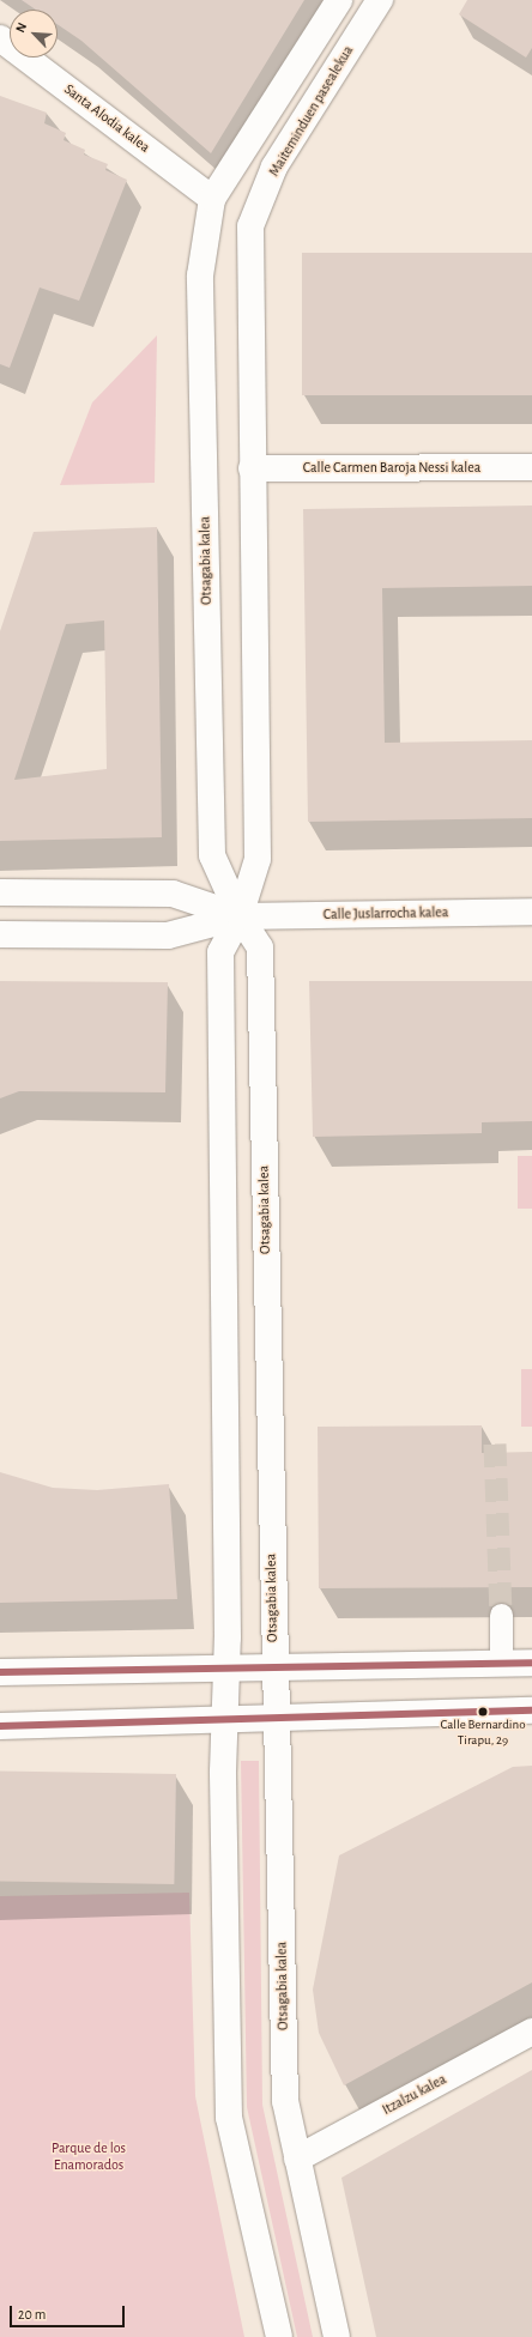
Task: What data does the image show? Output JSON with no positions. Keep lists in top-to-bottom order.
{
  "streets": {
    "street": [
      "Maiteminduen pasealekua",
      "Santa Alodia kalea",
      "Calle Carmen Baroja Nessi kalea",
      "Otsagabia kalea",
      "Calle Juslarrocha kalea",
      "Itzalzu kalea"
    ]
  },
  "crossings": [
    ["Maiteminduen pasealekua", "Calle Carmen Baroja Nessi kalea"],
    ["Santa Alodia kalea", "Otsagabia kalea"],
    ["Otsagabia kalea", "Calle Juslarrocha kalea"],
    ["Otsagabia kalea", "Itzalzu kalea"]
  ],
  "parks": ["Parque de los Enamorados"],
  "places": ["Calle Bernardino Tirapu, 29"],
  "scale_bar": "20 m",
  "north": "top left"
}
